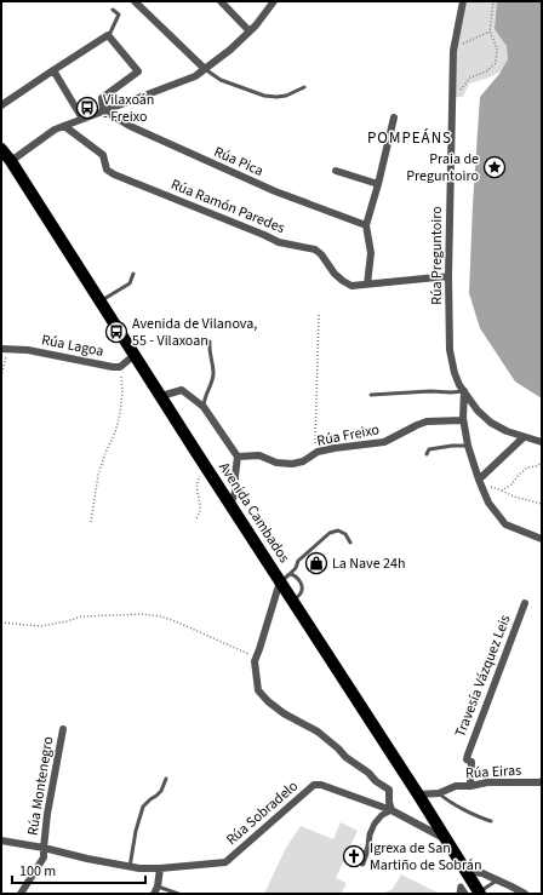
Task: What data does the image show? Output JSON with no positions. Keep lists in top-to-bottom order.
{
  "streets": {
    "main road": ["Avenida Cambados"],
    "street": [
      "Rúa Pica",
      "Rúa Ramón Paredes",
      "Rúa Preguntoiro",
      "Rúa Lagoa",
      "Rúa Freixo",
      "Travesía Vázquez Leis",
      "Rúa Eiras",
      "Rúa Montenegro",
      "Rúa Sobradelo"
    ]
  },
  "crossings": [
    ["Rúa Ramón Paredes", "Rúa Preguntoiro"],
    ["Rúa Preguntoiro", "Rúa Freixo"],
    ["Rúa Lagoa", "Avenida Cambados"],
    ["Avenida Cambados", "Rúa Eiras"],
    ["Avenida Cambados", "Rúa Sobradelo"],
    ["Travesía Vázquez Leis", "Rúa Eiras"],
    ["Rúa Montenegro", "Rúa Sobradelo"]
  ],
  "districts": ["POMPEÁNS"],
  "places": {
    "bus stop": ["Vilaxoán - Freixo", "Avenida de Vilanova, 55 - Vilaxoan"],
    "place": ["Praia de Preguntoiro"],
    "shop": ["La Nave 24h"],
    "church": ["Igrexa de San Martiño de Sobrán"]
  },
  "scale_bar": "100 m"
}
